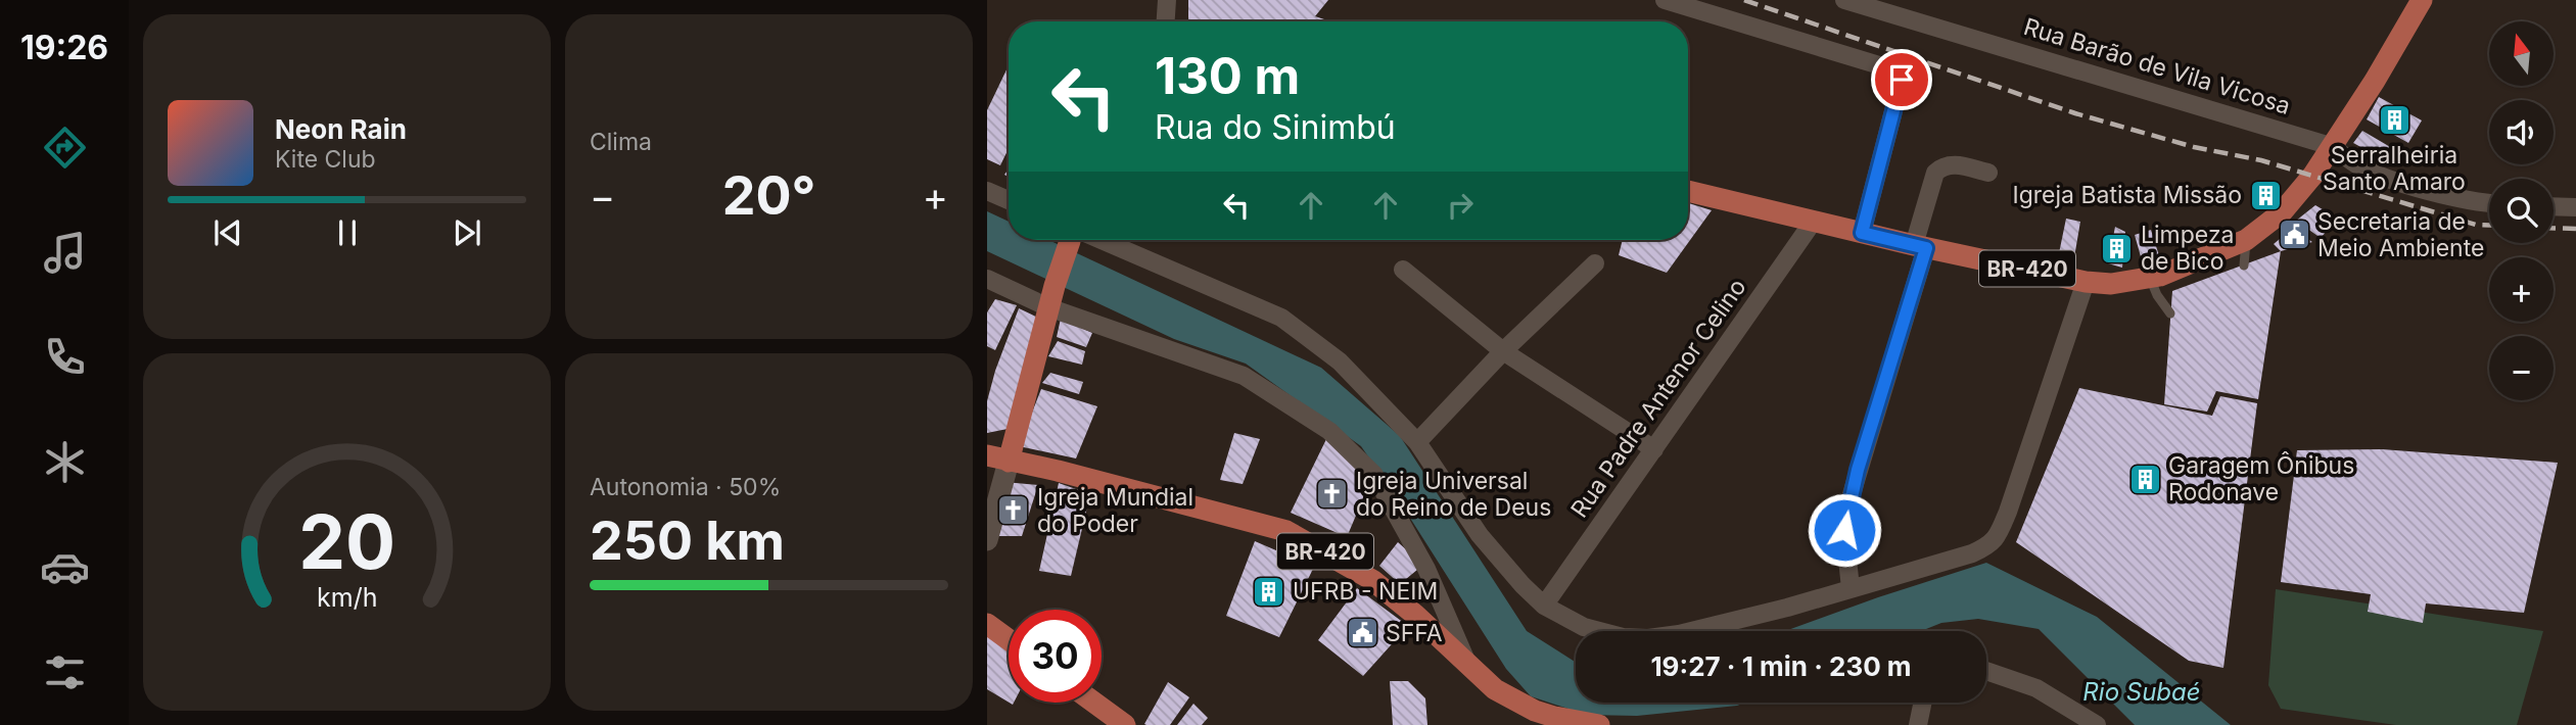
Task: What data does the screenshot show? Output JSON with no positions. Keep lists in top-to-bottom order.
{
  "streets": {
    "main road": ["BR-420"],
    "street": ["Rua Barão de Vila Vicosa", "Rua Padre Antenor Celino"]
  },
  "crossings": [
    ["Rua Barão de Vila Vicosa", "BR-420"],
    ["BR-420", "Rua Padre Antenor Celino"]
  ],
  "water": ["Rio Subaé"],
  "places": {
    "building": [
      "Serralheiria Santo Amaro",
      "Igreja Batista Missão",
      "Limpeza de Bico",
      "Garagem Ônibus Rodonave",
      "UFRB - NEIM"
    ],
    "public building": ["Secretaria de Meio Ambiente", "SFFA"],
    "church": ["Igreja Universal do Reino de Deus", "Igreja Mundial do Poder"]
  },
  "north": "top",
  "page": {
    "tabs": "19:26",
    "tile": [
      "Clima",
      ["Autonomia · 50%", "250 km"]
    ],
    "map_buttons": ["+", "−"],
    "turn": ["130 m", "Rua do Sinimbú"],
    "song": ["Neon Rain", "Kite Club"],
    "heat": ["−", "20°", "+"],
    "limit": "30",
    "trip": "19:27 · 1 min · 230 m",
    "gauge": ["20", "km/h"]
  }
}
